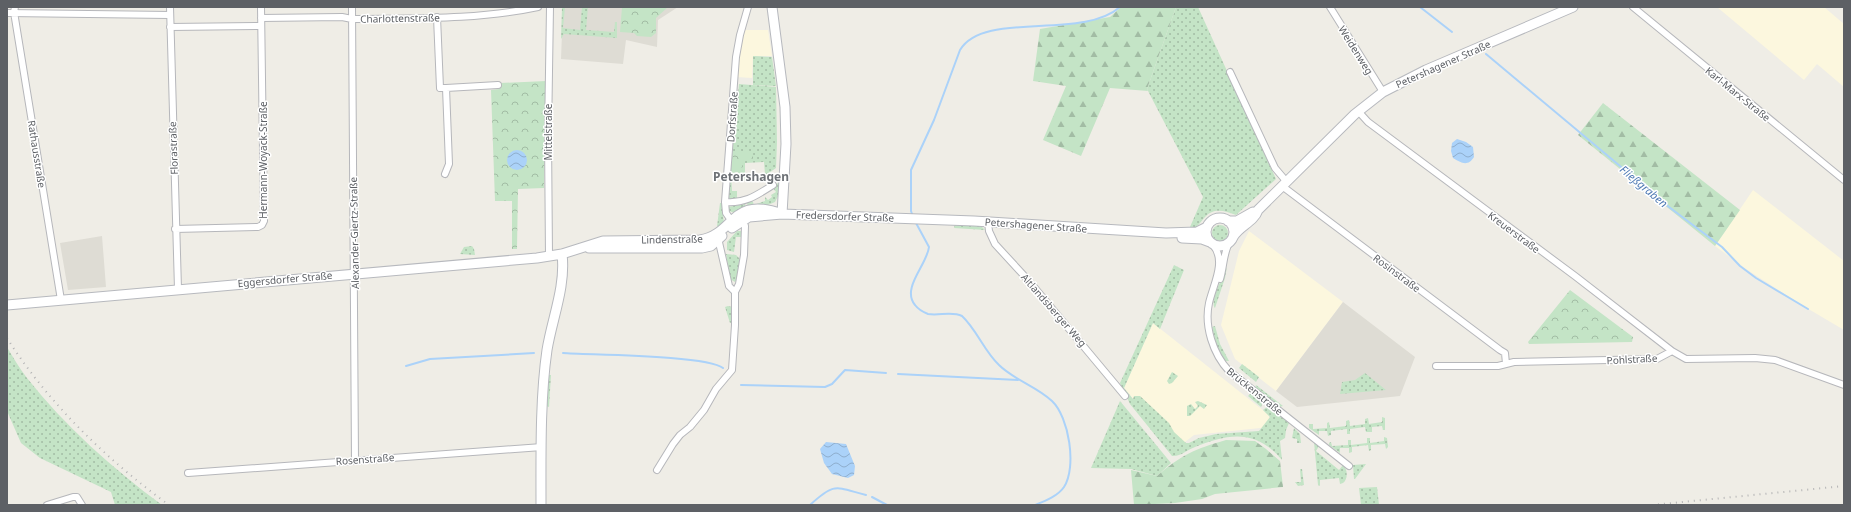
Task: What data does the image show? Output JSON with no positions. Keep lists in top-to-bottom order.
{
  "streets": {
    "street": [
      "Charlottenstraße",
      "Weidenweg",
      "Petershagener Straße",
      "Karl-Marx-Straße",
      "Dorfstraße",
      "Mittelstraße",
      "Florastraße",
      "Rathausstraße",
      "Hermann-Woyack-Straße",
      "Fredersdorfer Straße",
      "Kreuerstraße",
      "Alexander-Giertz-Straße",
      "Lindenstraße",
      "Rosinstraße",
      "Eggersdorfer Straße",
      "Altlandsberger Weg",
      "Pohlstraße",
      "Brückenstraße",
      "Rosenstraße"
    ]
  },
  "crossings": [
    ["Charlottenstraße", "Hermann-Woyack-Straße"],
    ["Charlottenstraße", "Alexander-Giertz-Straße"],
    ["Weidenweg", "Petershagener Straße"],
    ["Petershagener Straße", "Fredersdorfer Straße"],
    ["Petershagener Straße", "Kreuerstraße"],
    ["Petershagener Straße", "Rosinstraße"],
    ["Petershagener Straße", "Altlandsberger Weg"],
    ["Petershagener Straße", "Brückenstraße"],
    ["Dorfstraße", "Lindenstraße"],
    ["Mittelstraße", "Eggersdorfer Straße"],
    ["Florastraße", "Hermann-Woyack-Straße"],
    ["Florastraße", "Eggersdorfer Straße"],
    ["Rathausstraße", "Eggersdorfer Straße"],
    ["Fredersdorfer Straße", "Lindenstraße"],
    ["Kreuerstraße", "Pohlstraße"],
    ["Alexander-Giertz-Straße", "Eggersdorfer Straße"],
    ["Alexander-Giertz-Straße", "Rosenstraße"],
    ["Lindenstraße", "Eggersdorfer Straße"],
    ["Rosinstraße", "Pohlstraße"]
  ],
  "districts": ["Petershagen"],
  "water": ["Fließgraben"]
}
